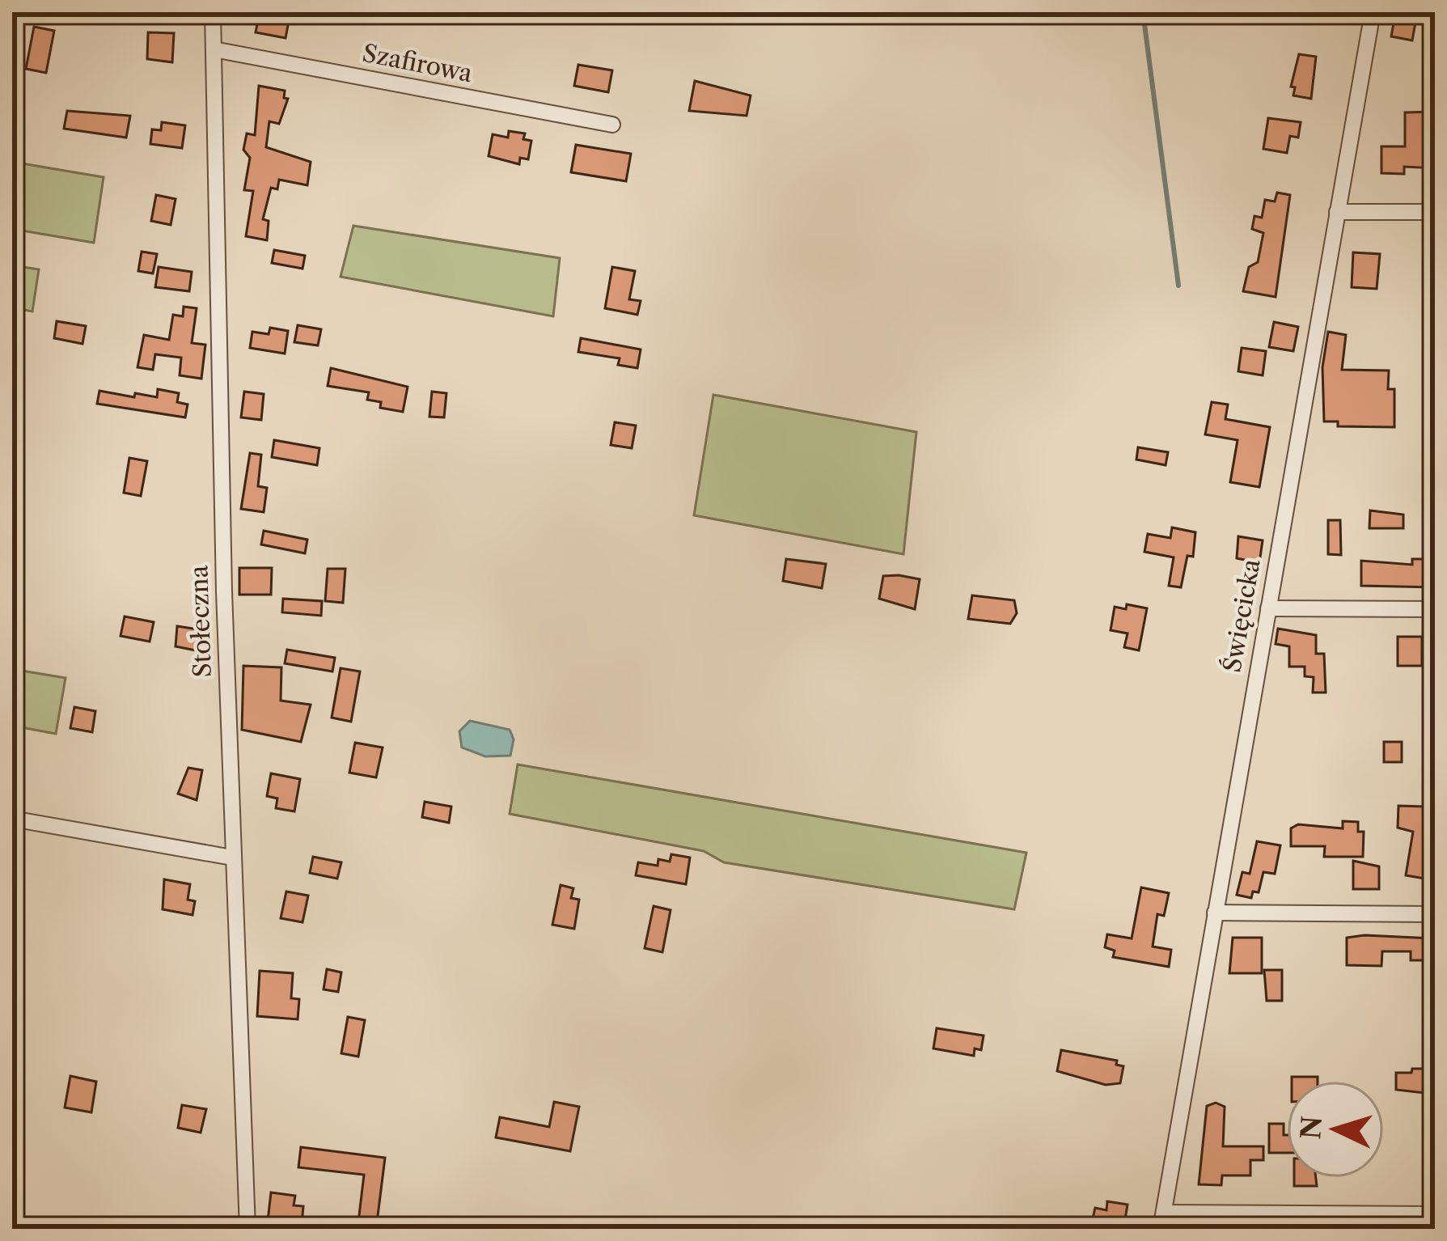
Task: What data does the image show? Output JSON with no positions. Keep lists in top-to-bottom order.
{
  "streets": {
    "street": ["Szafirowa", "Święcicka", "Stołeczna"]
  },
  "crossings": [
    ["Szafirowa", "Stołeczna"]
  ],
  "north": "left"
}
